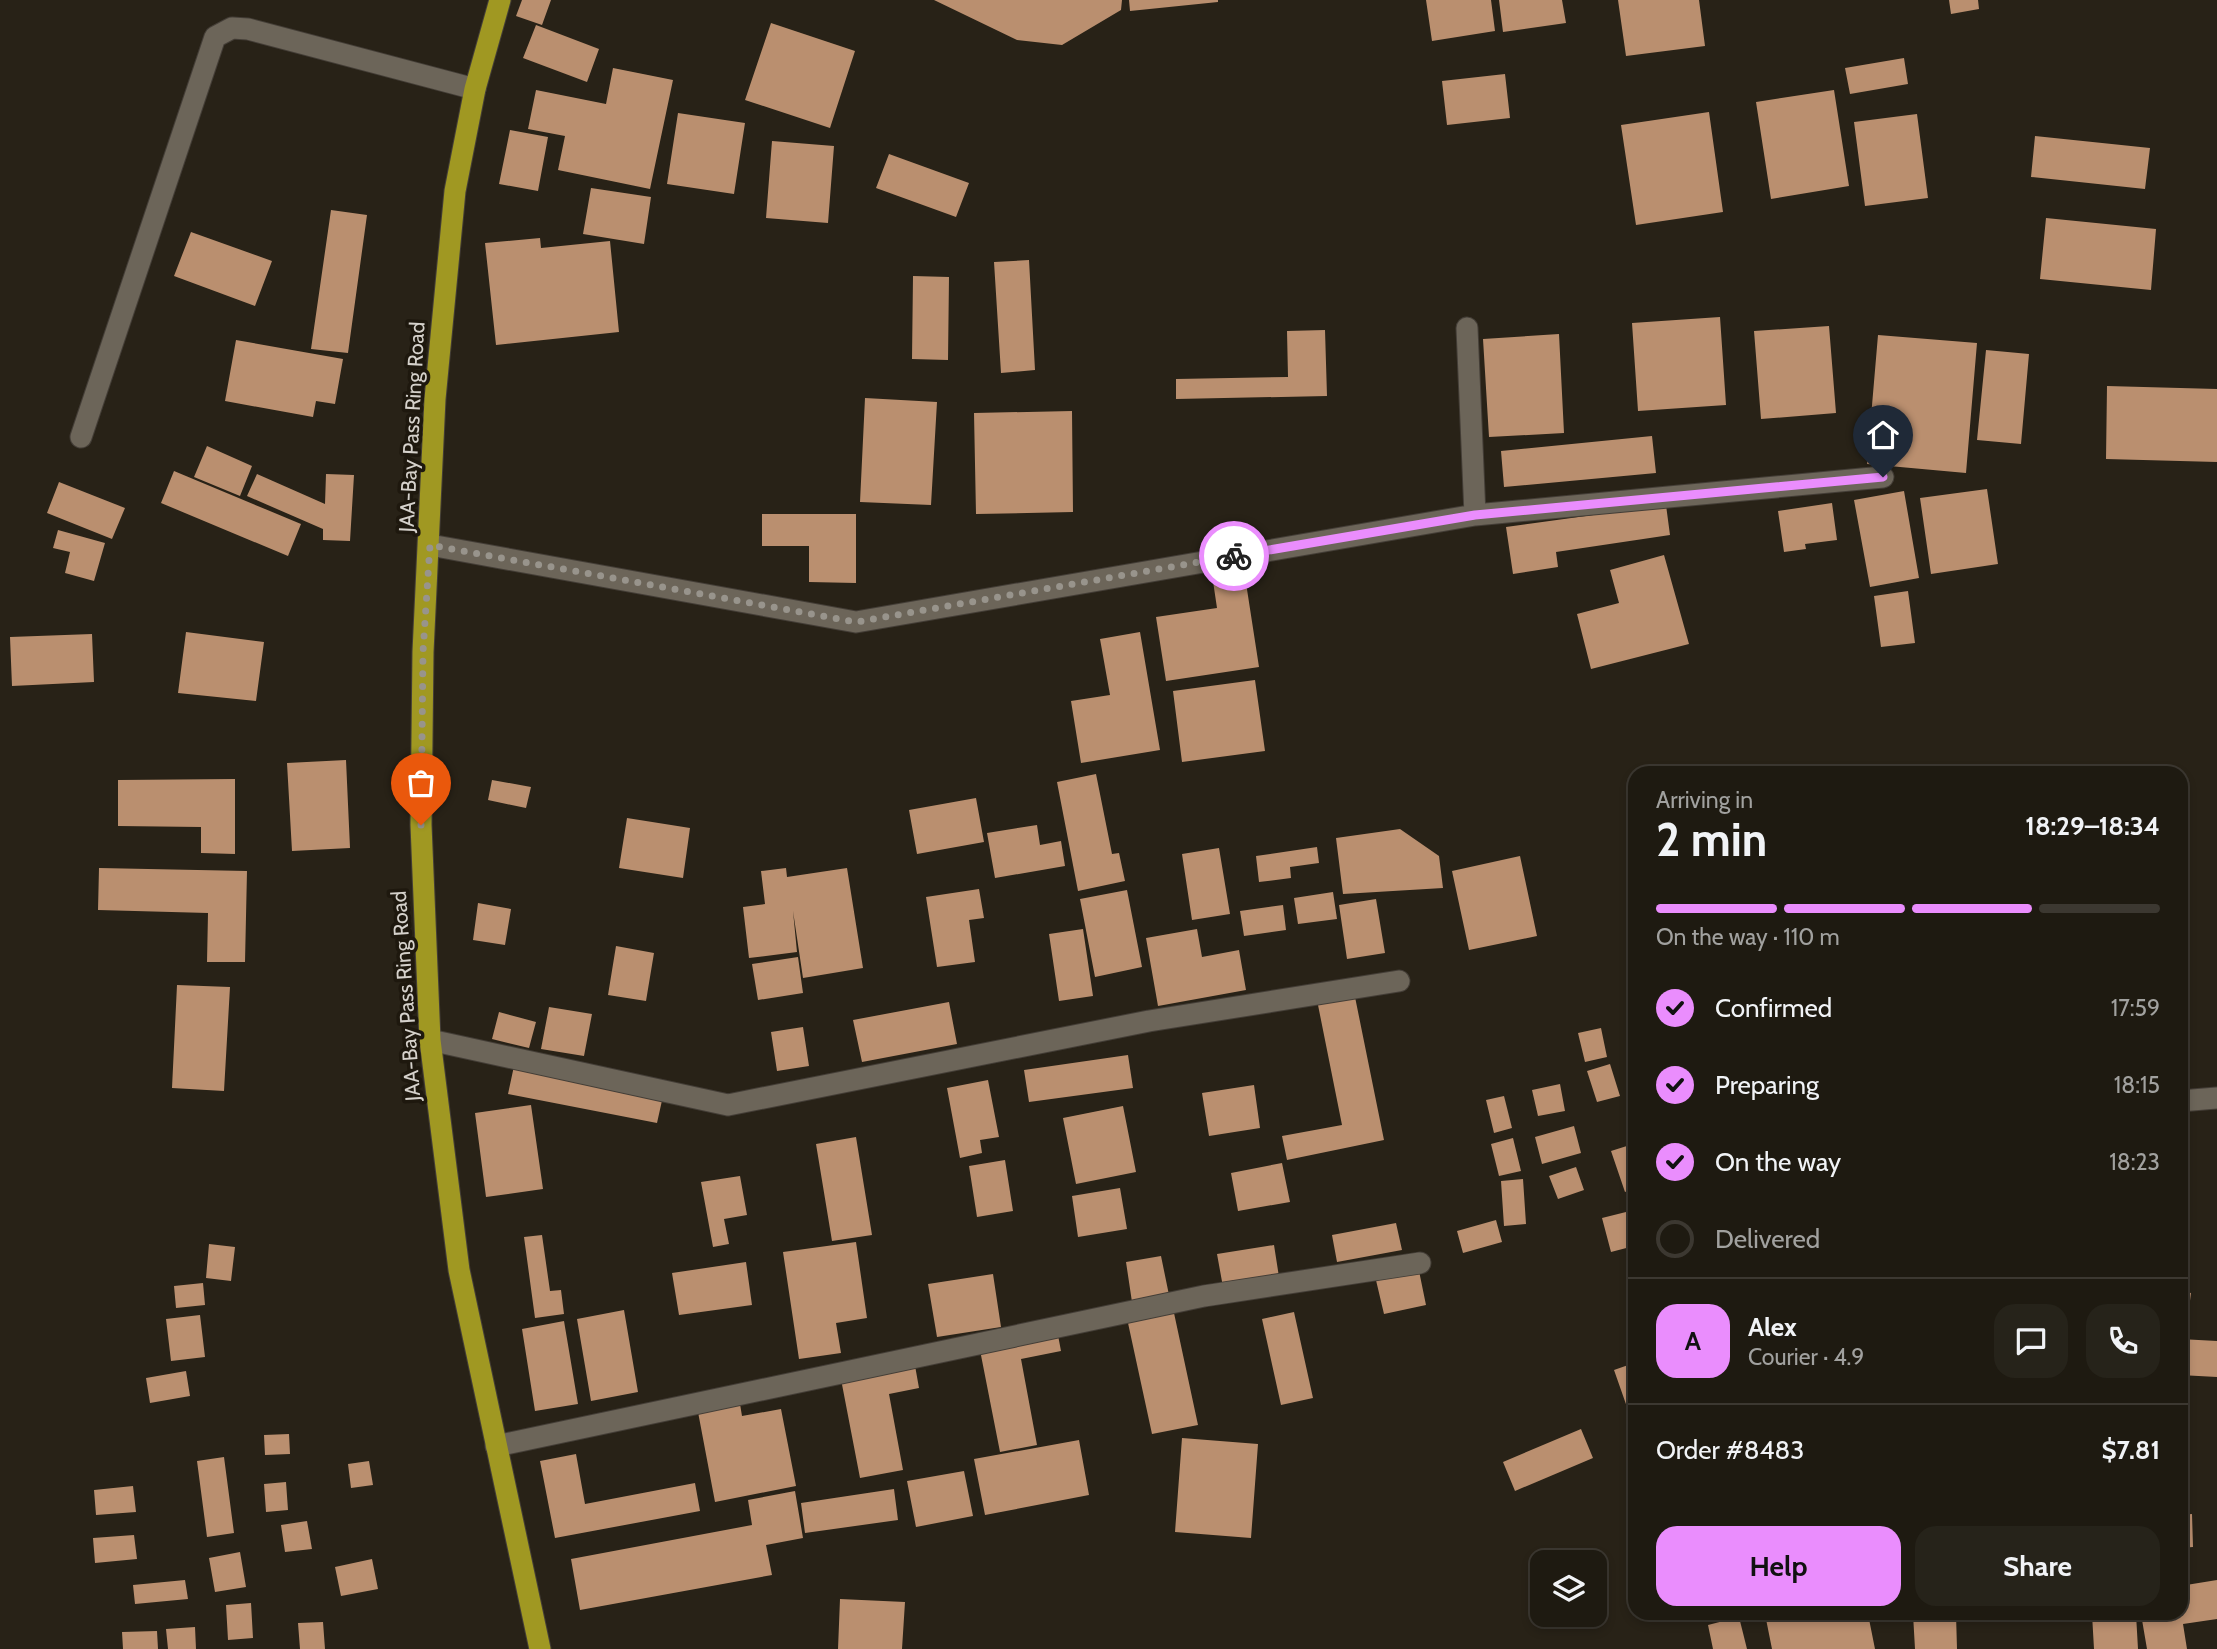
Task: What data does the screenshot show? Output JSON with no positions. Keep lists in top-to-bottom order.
{
  "streets": {
    "highway": ["JAA-Bay Pass Ring Road"]
  },
  "page": {
    "heading": ["2 min", "Arriving in", "18:29–18:34"],
    "panel": [
      "Alex",
      "Courier · 4.9",
      "Order #8483",
      "$7.81"
    ],
    "bar": "On the way · 110 m",
    "list": [
      ["Confirmed", "17:59"],
      ["Preparing", "18:15"],
      ["On the way", "18:23"],
      "Delivered"
    ],
    "round": "A",
    "buttons": ["Help", "Share"]
  }
}
